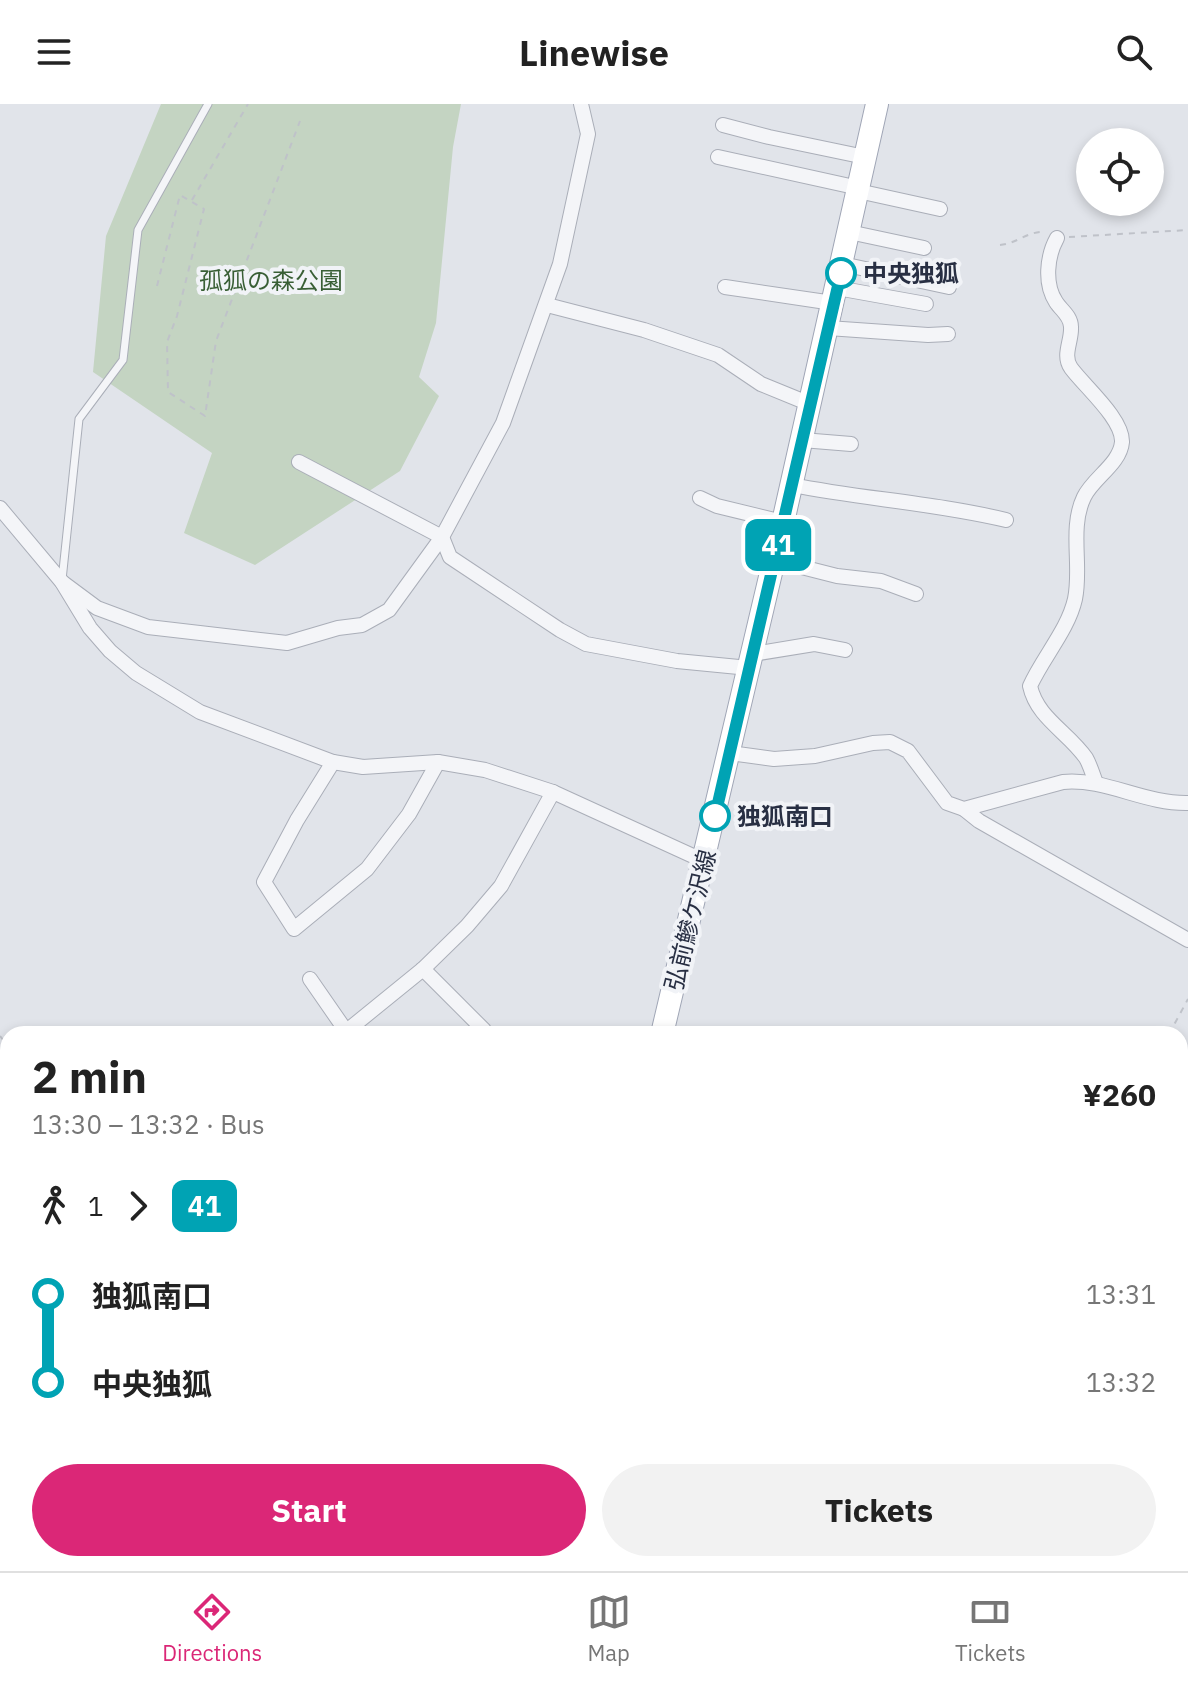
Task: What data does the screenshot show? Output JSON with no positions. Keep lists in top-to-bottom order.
{
  "streets": {
    "main road": ["弘前鰺ケ沢線"]
  },
  "parks": ["孤狐の森公園"],
  "places": ["中央独狐", "独狐南口"],
  "lines": ["bus line 41"],
  "page": {
    "header": "Linewise",
    "on_map": "41",
    "heading": ["2 min", "13:30 – 13:32 · Bus", "¥260"],
    "legs": ["1", "41"],
    "list": [
      {
        "name": "独狐南口",
        "value": "13:31"
      },
      {
        "name": "中央独狐",
        "value": "13:32"
      }
    ],
    "buttons": ["Start", "Tickets"],
    "tabs": ["Directions", "Map", "Tickets"]
  }
}
